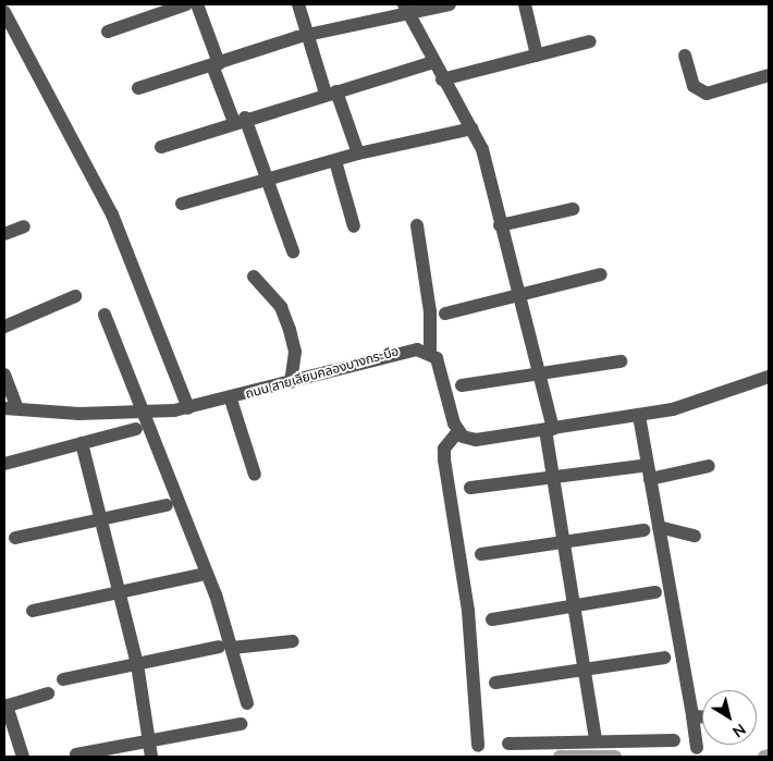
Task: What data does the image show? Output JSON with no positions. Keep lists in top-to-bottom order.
{
  "streets": {
    "street": ["ถนน สายเลียบคลองบางกระบือ"]
  },
  "north": "bottom right"
}
